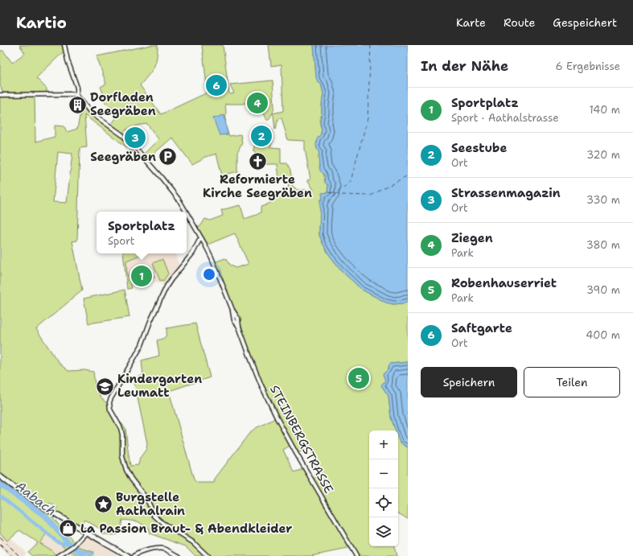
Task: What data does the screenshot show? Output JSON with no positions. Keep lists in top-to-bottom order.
{
  "streets": {
    "street": ["STEINBERGSTRASSE"]
  },
  "water": ["Aabach"],
  "places": {
    "building": ["Dorfladen Seegräben"],
    "parking": ["Seegräben"],
    "church": ["Reformierte Kirche Seegräben"],
    "school or university": ["Kindergarten Leumatt"],
    "place": ["Burgstelle Aathalrain"],
    "shop": ["La Passion Braut- & Abendkleider"]
  },
  "page": {
    "header": "Kartio",
    "nav": ["Karte", "Route", "Gespeichert"],
    "heading": ["In der Nähe", "6 Ergebnisse"],
    "pins": [
      "6",
      "4",
      "2",
      "3",
      "1",
      "5"
    ],
    "list": [
      {
        "mark": "1",
        "name": "Sportplatz",
        "note": "Sport · Aathalstrasse",
        "value": "140 m"
      },
      {
        "mark": "2",
        "name": "Seestube",
        "note": "Ort",
        "value": "320 m"
      },
      {
        "mark": "3",
        "name": "Strassenmagazin",
        "note": "Ort",
        "value": "330 m"
      },
      {
        "mark": "4",
        "name": "Ziegen",
        "note": "Park",
        "value": "380 m"
      },
      {
        "mark": "5",
        "name": "Robenhauserriet",
        "note": "Park",
        "value": "390 m"
      },
      {
        "mark": "6",
        "name": "Saftgarte",
        "note": "Ort",
        "value": "400 m"
      }
    ],
    "popup": ["Sportplatz", "Sport"],
    "buttons": ["Speichern", "Teilen"],
    "map_buttons": ["+", "−"]
  }
}
